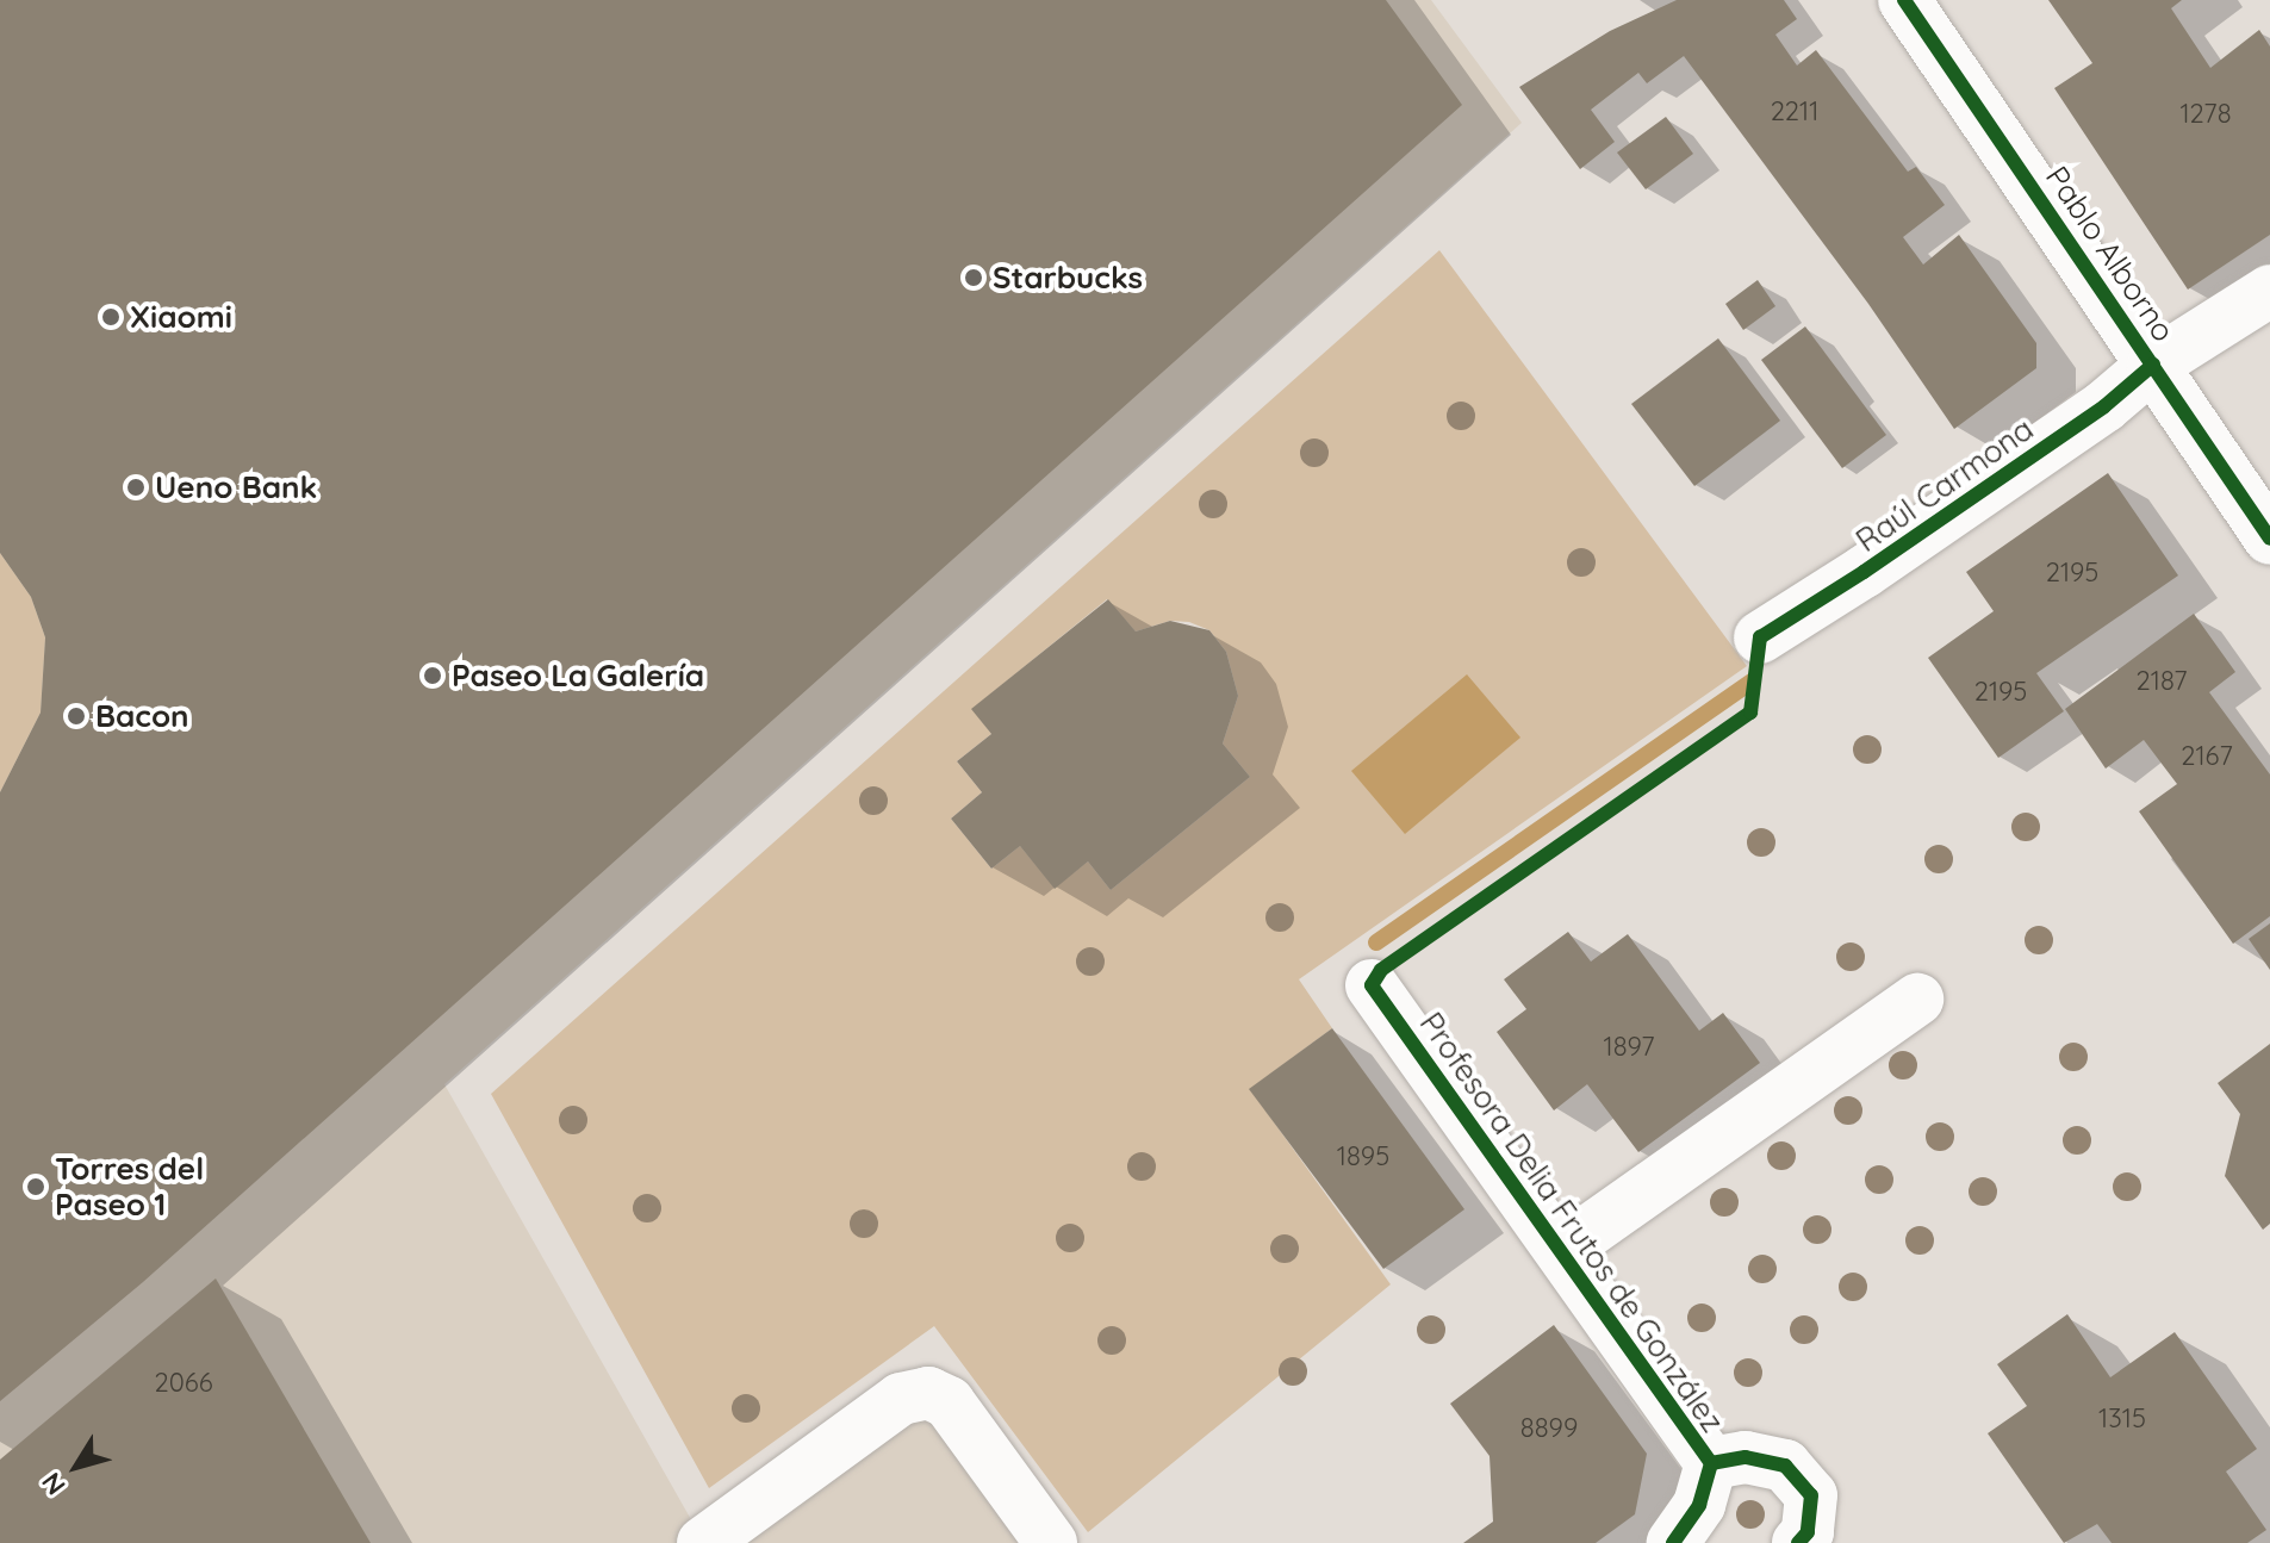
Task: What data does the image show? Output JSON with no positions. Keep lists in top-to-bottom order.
{
  "streets": {
    "street": ["Pablo Alborno", "Raúl Carmona", "Profesora Delia Frutos de González"]
  },
  "crossings": [
    ["Pablo Alborno", "Raúl Carmona"]
  ],
  "places": [
    "Starbucks",
    "Xiaomi",
    "Ueno Bank",
    "Paseo La Galería",
    "Bacon",
    "Torres del Paseo 1"
  ],
  "house_numbers": [
    "2211",
    "1278",
    "2195",
    "2187",
    "2195",
    "2167",
    "1897",
    "1895",
    "2066",
    "1315",
    "8899"
  ],
  "north": "bottom left"
}
